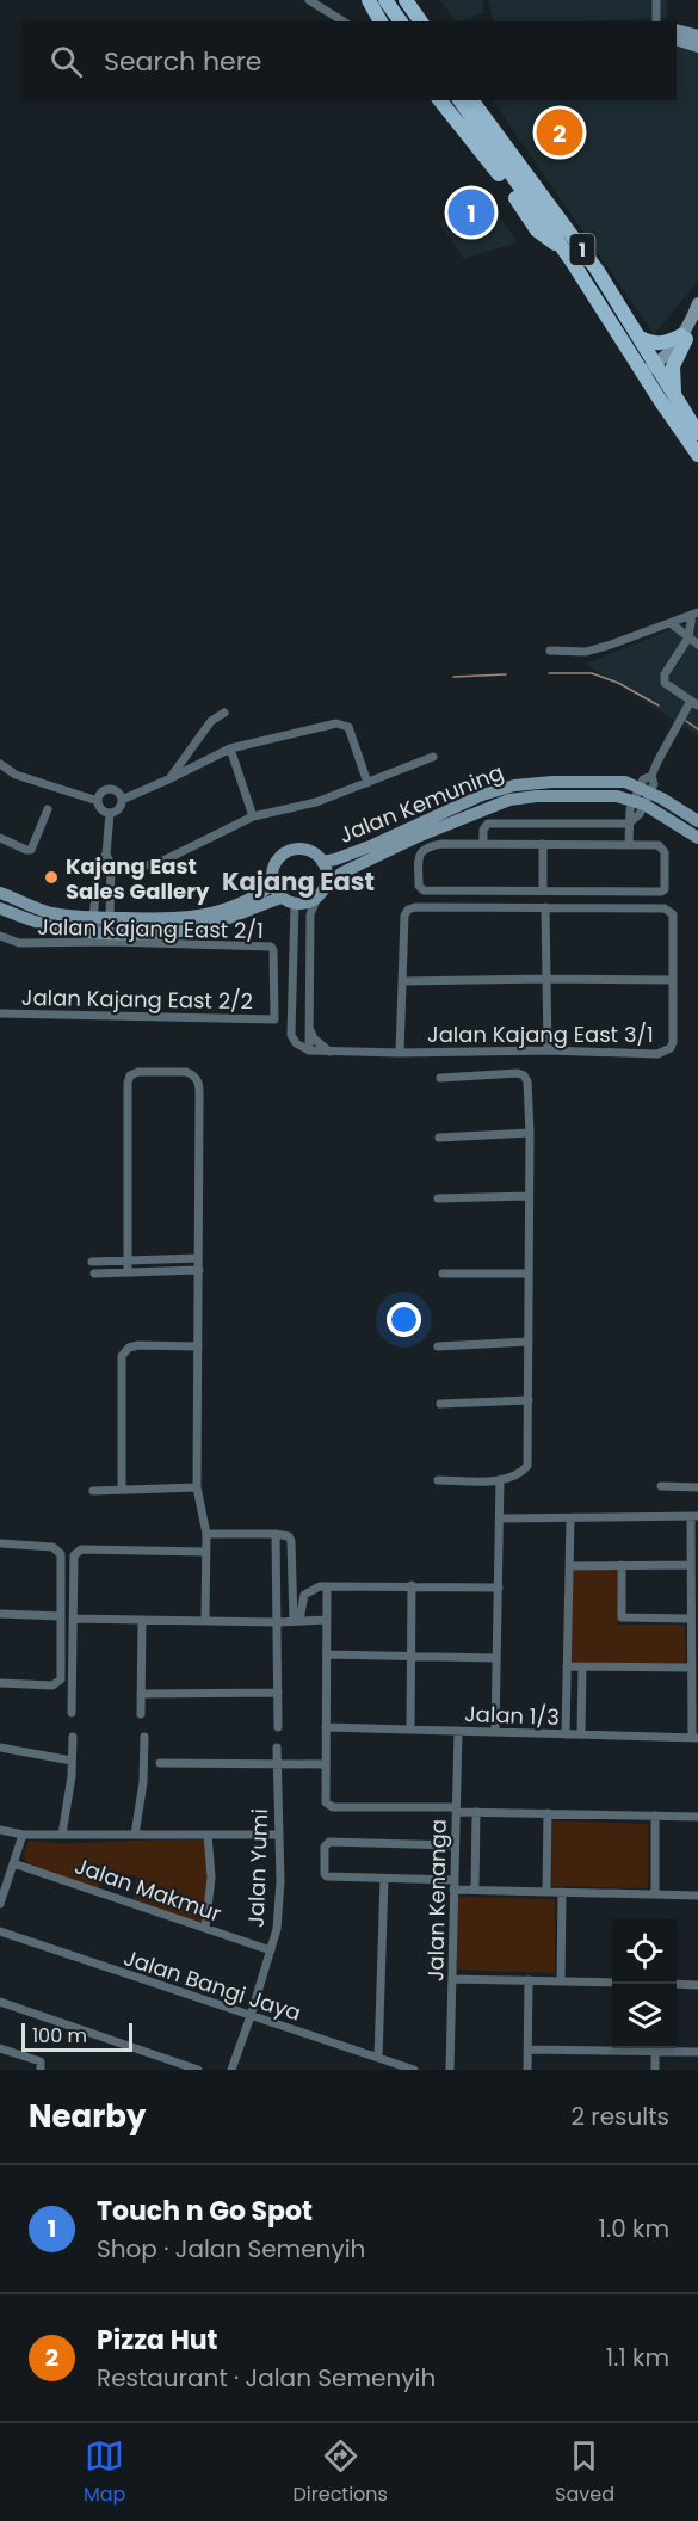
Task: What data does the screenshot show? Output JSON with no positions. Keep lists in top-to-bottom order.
{
  "streets": {
    "main road": ["1"],
    "street": [
      "Jalan Kemuning",
      "Jalan Kajang East 2/1",
      "Jalan Kajang East 2/2",
      "Jalan Kajang East 3/1",
      "Jalan 1/3",
      "Jalan Yumi",
      "Jalan Makmur",
      "Jalan Kenanga",
      "Jalan Bangi Jaya"
    ]
  },
  "crossings": [
    ["Jalan Kajang East 2/1", "Jalan Kajang East 2/2"],
    ["Jalan 1/3", "Jalan Kenanga"],
    ["Jalan Yumi", "Jalan Makmur"],
    ["Jalan Yumi", "Jalan Bangi Jaya"]
  ],
  "districts": ["Kajang East"],
  "places": ["Kajang East Sales Gallery"],
  "scale_bar": "100 m",
  "page": {
    "search": "Search here",
    "pins": ["2", "1"],
    "scale": "100 m",
    "heading": ["Nearby", "2 results"],
    "list": [
      {
        "mark": "1",
        "name": "Touch n Go Spot",
        "note": "Shop · Jalan Semenyih",
        "value": "1.0 km"
      },
      {
        "mark": "2",
        "name": "Pizza Hut",
        "note": "Restaurant · Jalan Semenyih",
        "value": "1.1 km"
      }
    ],
    "nav": ["Map", "Directions", "Saved"]
  }
}
